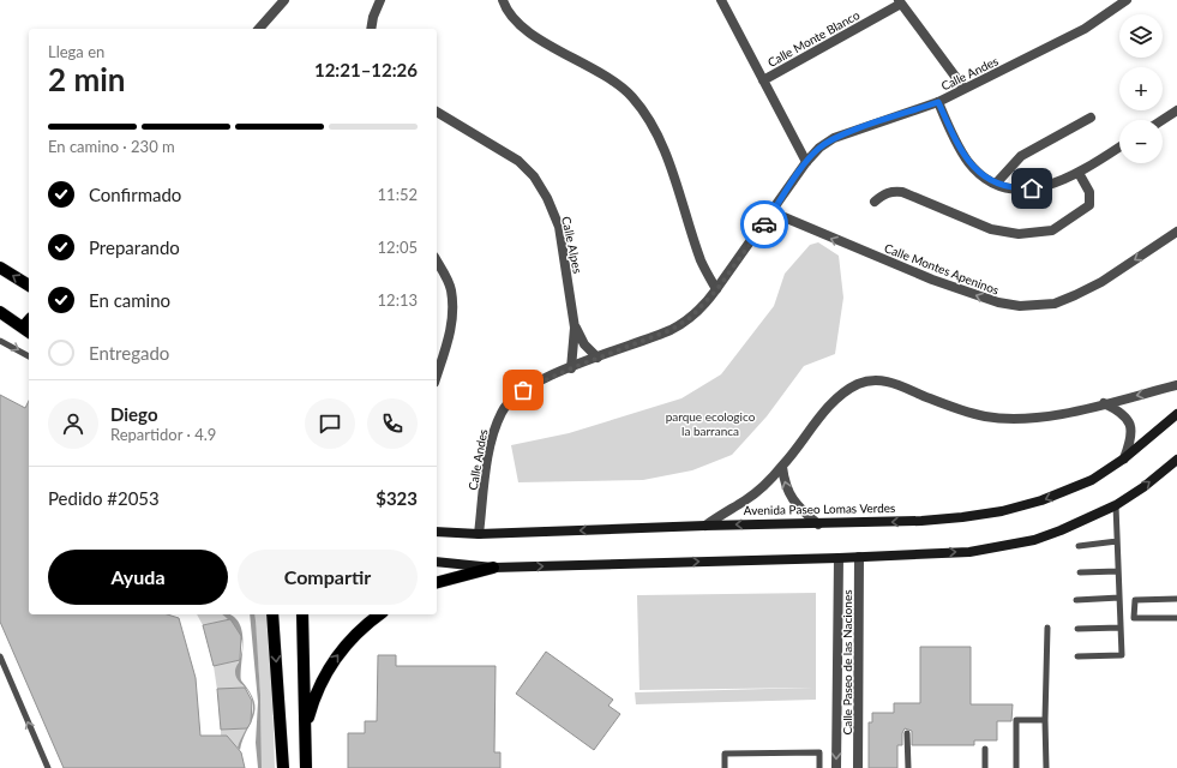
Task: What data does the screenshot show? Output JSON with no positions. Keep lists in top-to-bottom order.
{
  "streets": {
    "main road": ["Avenida Paseo Lomas Verdes"],
    "street": [
      "Calle Monte Blanco",
      "Calle Andes",
      "Calle Alpes",
      "Calle Montes Apeninos",
      "Calle Paseo de las Naciones"
    ]
  },
  "crossings": [
    ["Calle Andes", "Calle Alpes"],
    ["Calle Andes", "Calle Montes Apeninos"],
    ["Calle Andes", "Avenida Paseo Lomas Verdes"]
  ],
  "one_way": ["Calle Montes Apeninos"],
  "parks": ["parque ecologico la barranca"],
  "page": {
    "map_buttons": ["+", "−"],
    "heading": ["2 min", "Llega en", "12:21–12:26"],
    "panel": [
      "Diego",
      "Repartidor · 4.9",
      "Pedido #2053",
      "$323"
    ],
    "bar": "En camino · 230 m",
    "list": [
      ["Confirmado", "11:52"],
      ["Preparando", "12:05"],
      ["En camino", "12:13"],
      "Entregado"
    ],
    "buttons": ["Ayuda", "Compartir"]
  }
}
